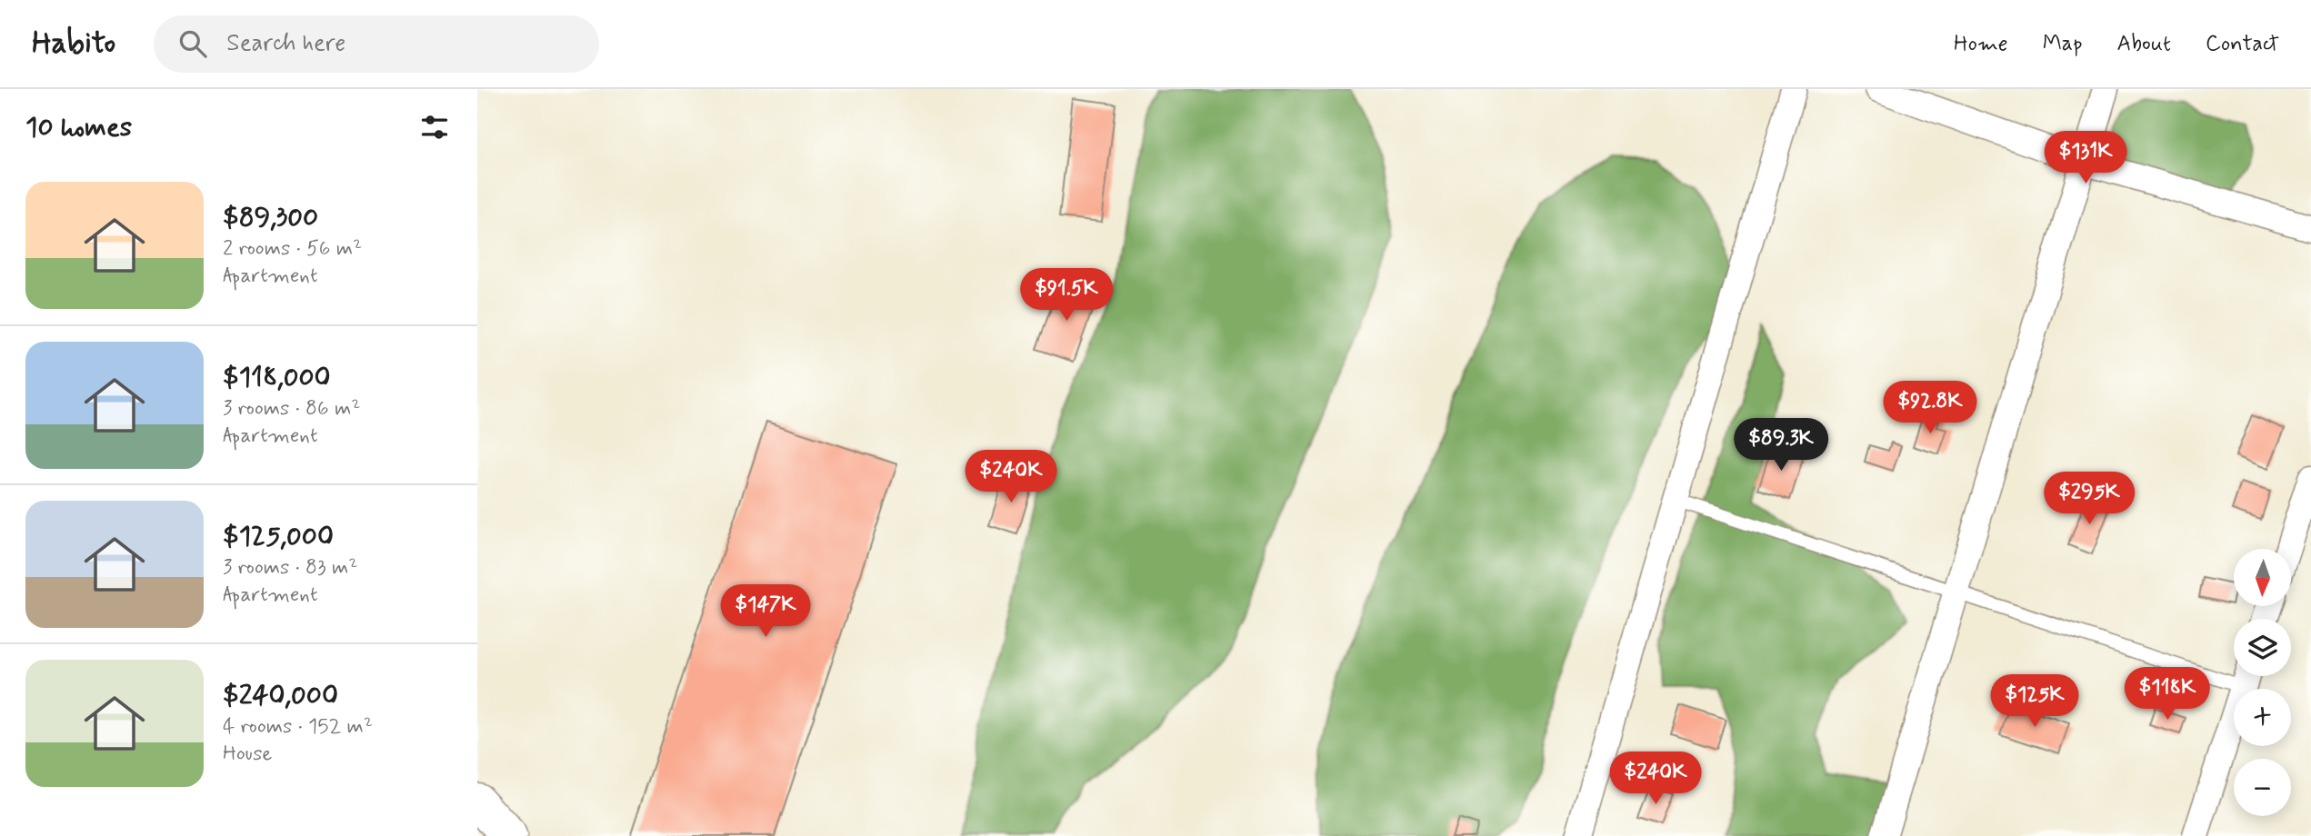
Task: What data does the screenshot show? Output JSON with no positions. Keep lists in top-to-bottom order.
{
  "north": "bottom",
  "page": {
    "header": "Habito",
    "search": "Search here",
    "nav": [
      "Home",
      "Map",
      "About",
      "Contact"
    ],
    "heading": "10 homes",
    "price": [
      "$131K",
      "$91.5K",
      "$92.8K",
      "$89.3K",
      "$240K",
      "$295K",
      "$147K",
      "$118K",
      "$125K",
      "$240K"
    ],
    "list": [
      {
        "name": "$89,300",
        "note": "2 rooms · 56 m² · Apartment"
      },
      {
        "name": "$118,000",
        "note": "3 rooms · 86 m² · Apartment"
      },
      {
        "name": "$125,000",
        "note": "3 rooms · 83 m² · Apartment"
      },
      {
        "name": "$240,000",
        "note": "4 rooms · 152 m² · House"
      }
    ],
    "map_buttons": ["+", "−"]
  }
}
